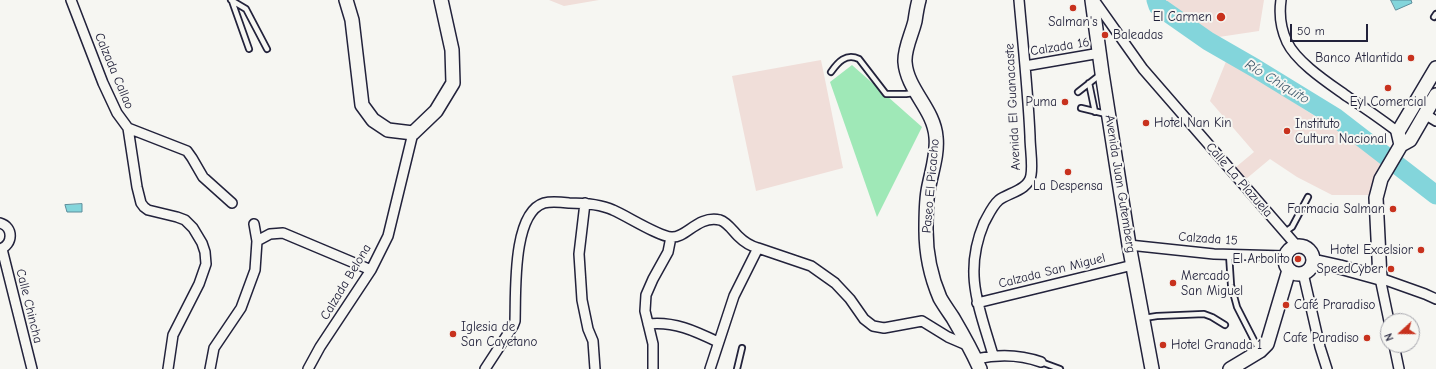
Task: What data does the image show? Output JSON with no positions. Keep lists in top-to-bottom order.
{
  "streets": {
    "street": [
      "Calzada 16",
      "Calzada Callao",
      "Avenida El Guanacaste",
      "Calle La Plazuela",
      "Avenida Juan Gutemberg",
      "Paseo El Picacho",
      "Calzada 15",
      "Calzada San Miguel",
      "Calzada Belona",
      "Calle Chincha"
    ]
  },
  "crossings": [
    ["Calzada 16", "Avenida El Guanacaste"],
    ["Calzada 16", "Avenida Juan Gutemberg"],
    ["Avenida El Guanacaste", "Calzada San Miguel"],
    ["Calle La Plazuela", "Avenida Juan Gutemberg"],
    ["Calle La Plazuela", "Calzada 15"],
    ["Avenida Juan Gutemberg", "Calzada 15"],
    ["Avenida Juan Gutemberg", "Calzada San Miguel"]
  ],
  "water": ["Río Chiquito"],
  "places": [
    "Salman's",
    "El Carmen",
    "Baleadas",
    "Banco Atlantida",
    "Eyl Comercial",
    "Puma",
    "Hotel Nan Kin",
    "Instituto Cultura Nacional",
    "La Despensa",
    "Farmacia Salman",
    "Hotel Excelsior",
    "El Arbolito",
    "SpeedCyber",
    "Mercado San Miguel",
    "Café Praradiso",
    "Iglesia de San Cayetano",
    "Cafe Paradiso",
    "Hotel Granada 1"
  ],
  "scale_bar": "50 m",
  "north": "left"
}
